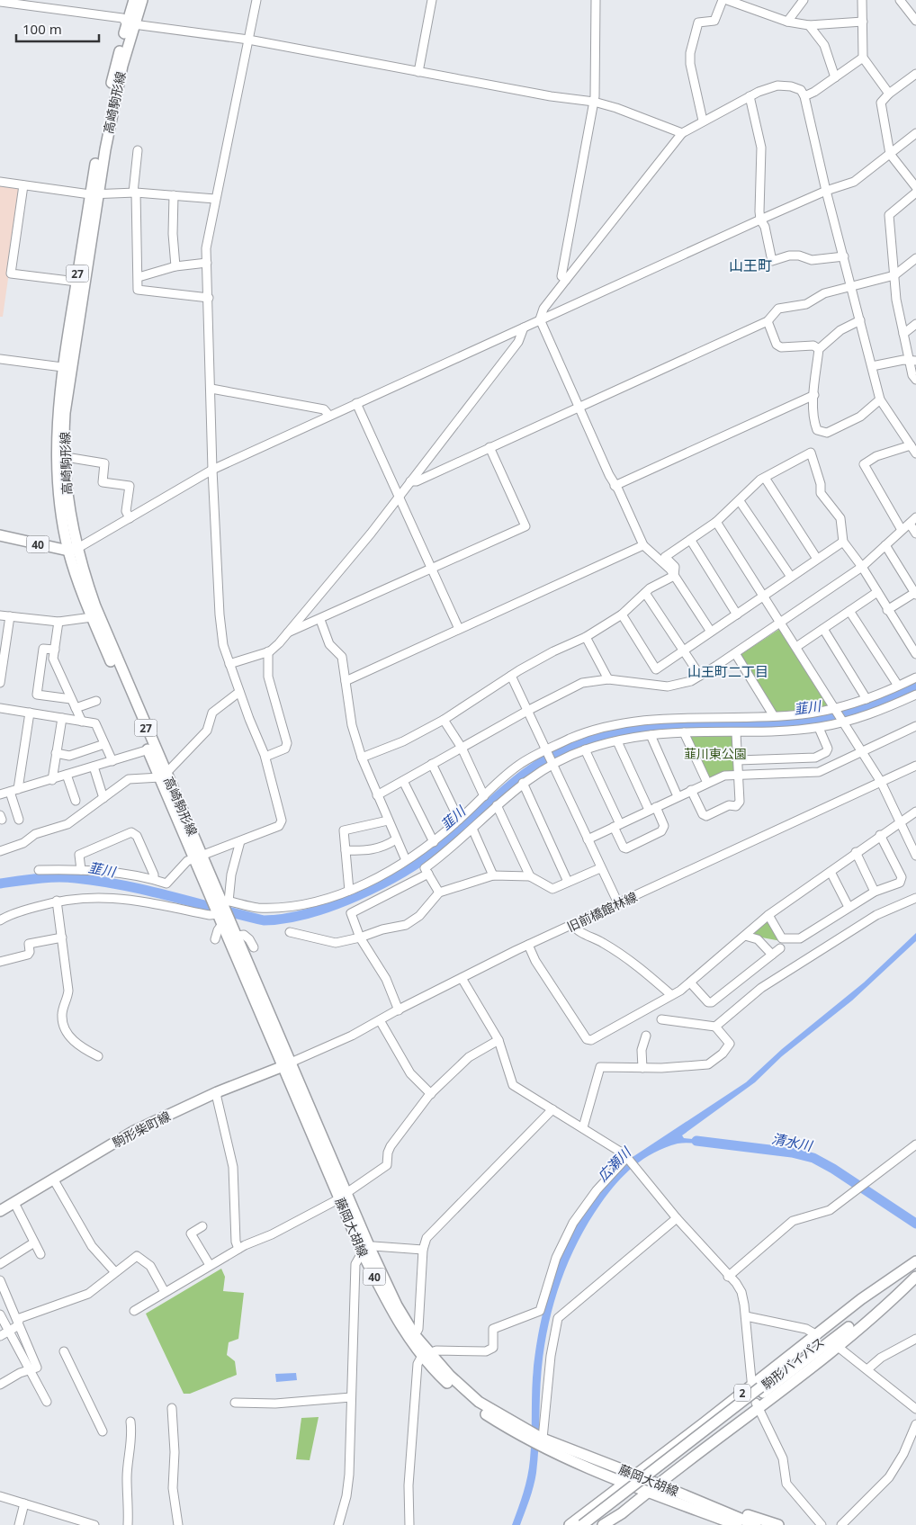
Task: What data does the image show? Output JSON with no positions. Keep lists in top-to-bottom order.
{
  "streets": {
    "main road": [
      "高崎駒形線",
      "27",
      "40",
      "駒形柴町線",
      "藤岡大胡線",
      "駒形バイパス",
      "2"
    ],
    "street": ["旧前橋館林線"]
  },
  "crossings": [
    ["高崎駒形線", "40"],
    ["高崎駒形線", "旧前橋館林線"],
    ["高崎駒形線", "駒形柴町線"],
    ["高崎駒形線", "藤岡大胡線"],
    ["旧前橋館林線", "駒形柴町線"],
    ["旧前橋館林線", "藤岡大胡線"],
    ["駒形柴町線", "藤岡大胡線"],
    ["藤岡大胡線", "2"],
    ["駒形バイパス", "2"]
  ],
  "districts": ["山王町", "山王町二丁目"],
  "water": ["韮川", "清水川", "広瀬川"],
  "parks": ["韮川東公園"],
  "scale_bar": "100 m"
}
